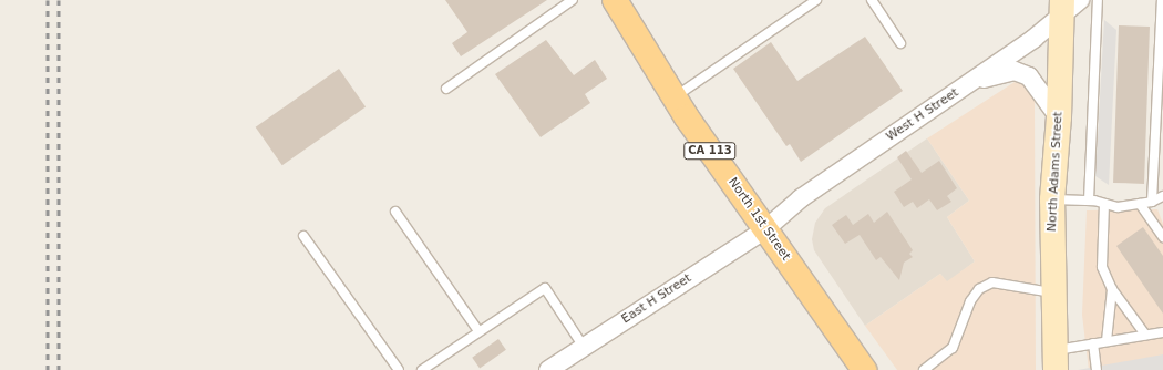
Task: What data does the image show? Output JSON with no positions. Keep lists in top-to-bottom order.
{
  "streets": {
    "main road": ["CA 113", "North 1st Street"],
    "street": ["West H Street", "North Adams Street", "East H Street"]
  },
  "crossings": [
    ["West H Street", "North Adams Street"],
    ["West H Street", "North 1st Street"],
    ["West H Street", "East H Street"],
    ["North 1st Street", "East H Street"]
  ]
}
